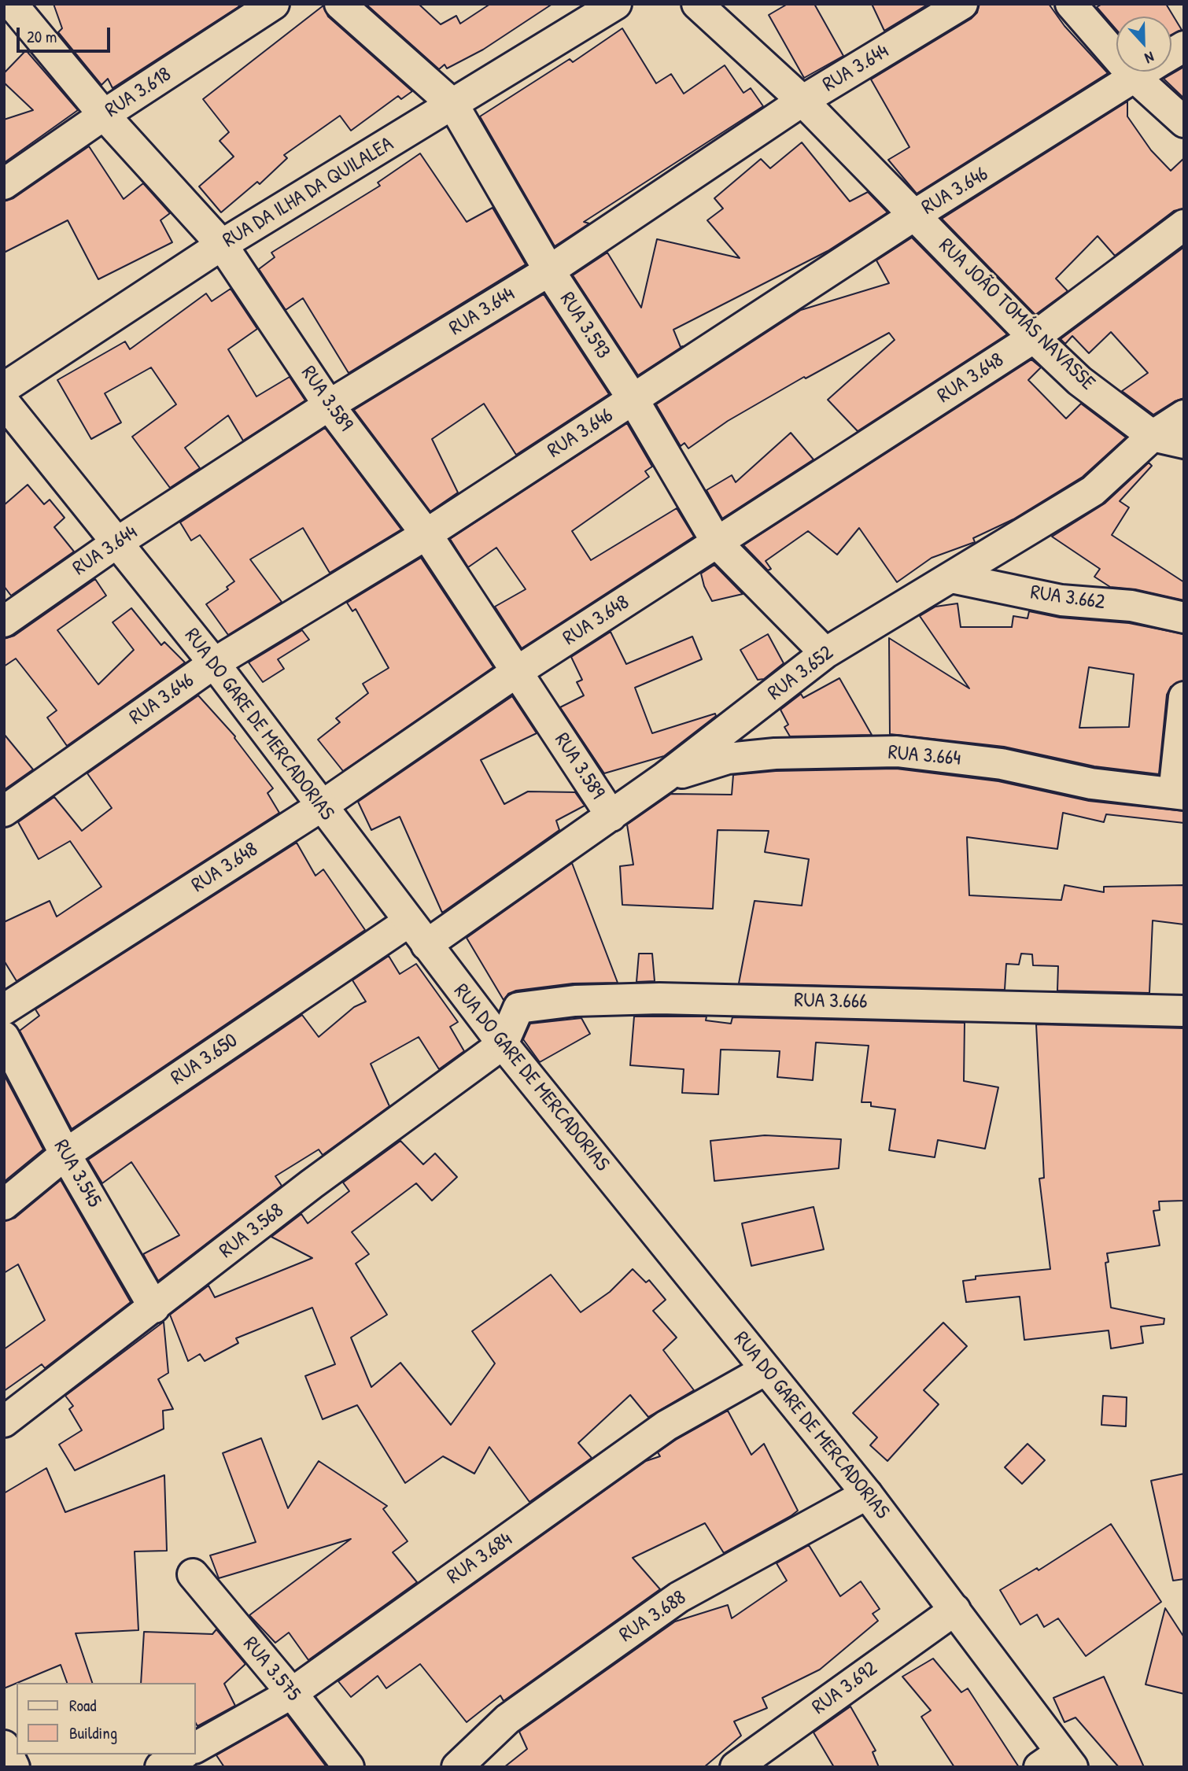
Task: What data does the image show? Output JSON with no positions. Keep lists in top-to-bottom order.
{
  "streets": {
    "street": [
      "RUA 3.644",
      "RUA 3.618",
      "RUA 3.646",
      "RUA DA ILHA DA QUILALEA",
      "RUA JOÃO TOMÁS NAVASSE",
      "RUA 3.593",
      "RUA 3.648",
      "RUA 3.589",
      "RUA 3.662",
      "RUA 3.652",
      "RUA DO GARE DE MERCADORIAS",
      "RUA 3.664",
      "RUA 3.666",
      "RUA 3.650",
      "RUA 3.545",
      "RUA 3.568",
      "RUA 3.684",
      "RUA 3.688",
      "RUA 3.575",
      "RUA 3.692"
    ]
  },
  "crossings": [
    ["RUA 3.644", "RUA JOÃO TOMÁS NAVASSE"],
    ["RUA 3.644", "RUA 3.593"],
    ["RUA 3.644", "RUA 3.589"],
    ["RUA 3.644", "RUA DO GARE DE MERCADORIAS"],
    ["RUA 3.618", "RUA 3.589"],
    ["RUA 3.646", "RUA JOÃO TOMÁS NAVASSE"],
    ["RUA 3.646", "RUA 3.593"],
    ["RUA 3.646", "RUA 3.589"],
    ["RUA 3.646", "RUA DO GARE DE MERCADORIAS"],
    ["RUA DA ILHA DA QUILALEA", "RUA 3.593"],
    ["RUA DA ILHA DA QUILALEA", "RUA 3.589"],
    ["RUA JOÃO TOMÁS NAVASSE", "RUA 3.648"],
    ["RUA JOÃO TOMÁS NAVASSE", "RUA 3.652"],
    ["RUA 3.593", "RUA 3.648"],
    ["RUA 3.593", "RUA 3.652"],
    ["RUA 3.648", "RUA 3.589"],
    ["RUA 3.648", "RUA DO GARE DE MERCADORIAS"],
    ["RUA 3.589", "RUA 3.652"],
    ["RUA 3.662", "RUA 3.652"],
    ["RUA 3.652", "RUA DO GARE DE MERCADORIAS"],
    ["RUA 3.652", "RUA 3.664"],
    ["RUA DO GARE DE MERCADORIAS", "RUA 3.666"],
    ["RUA DO GARE DE MERCADORIAS", "RUA 3.650"],
    ["RUA DO GARE DE MERCADORIAS", "RUA 3.568"],
    ["RUA DO GARE DE MERCADORIAS", "RUA 3.684"],
    ["RUA DO GARE DE MERCADORIAS", "RUA 3.688"],
    ["RUA DO GARE DE MERCADORIAS", "RUA 3.692"],
    ["RUA 3.666", "RUA 3.568"],
    ["RUA 3.650", "RUA 3.545"],
    ["RUA 3.545", "RUA 3.568"],
    ["RUA 3.684", "RUA 3.575"]
  ],
  "legend": ["Road", "Building"],
  "scale_bar": "20 m",
  "north": "bottom"
}
